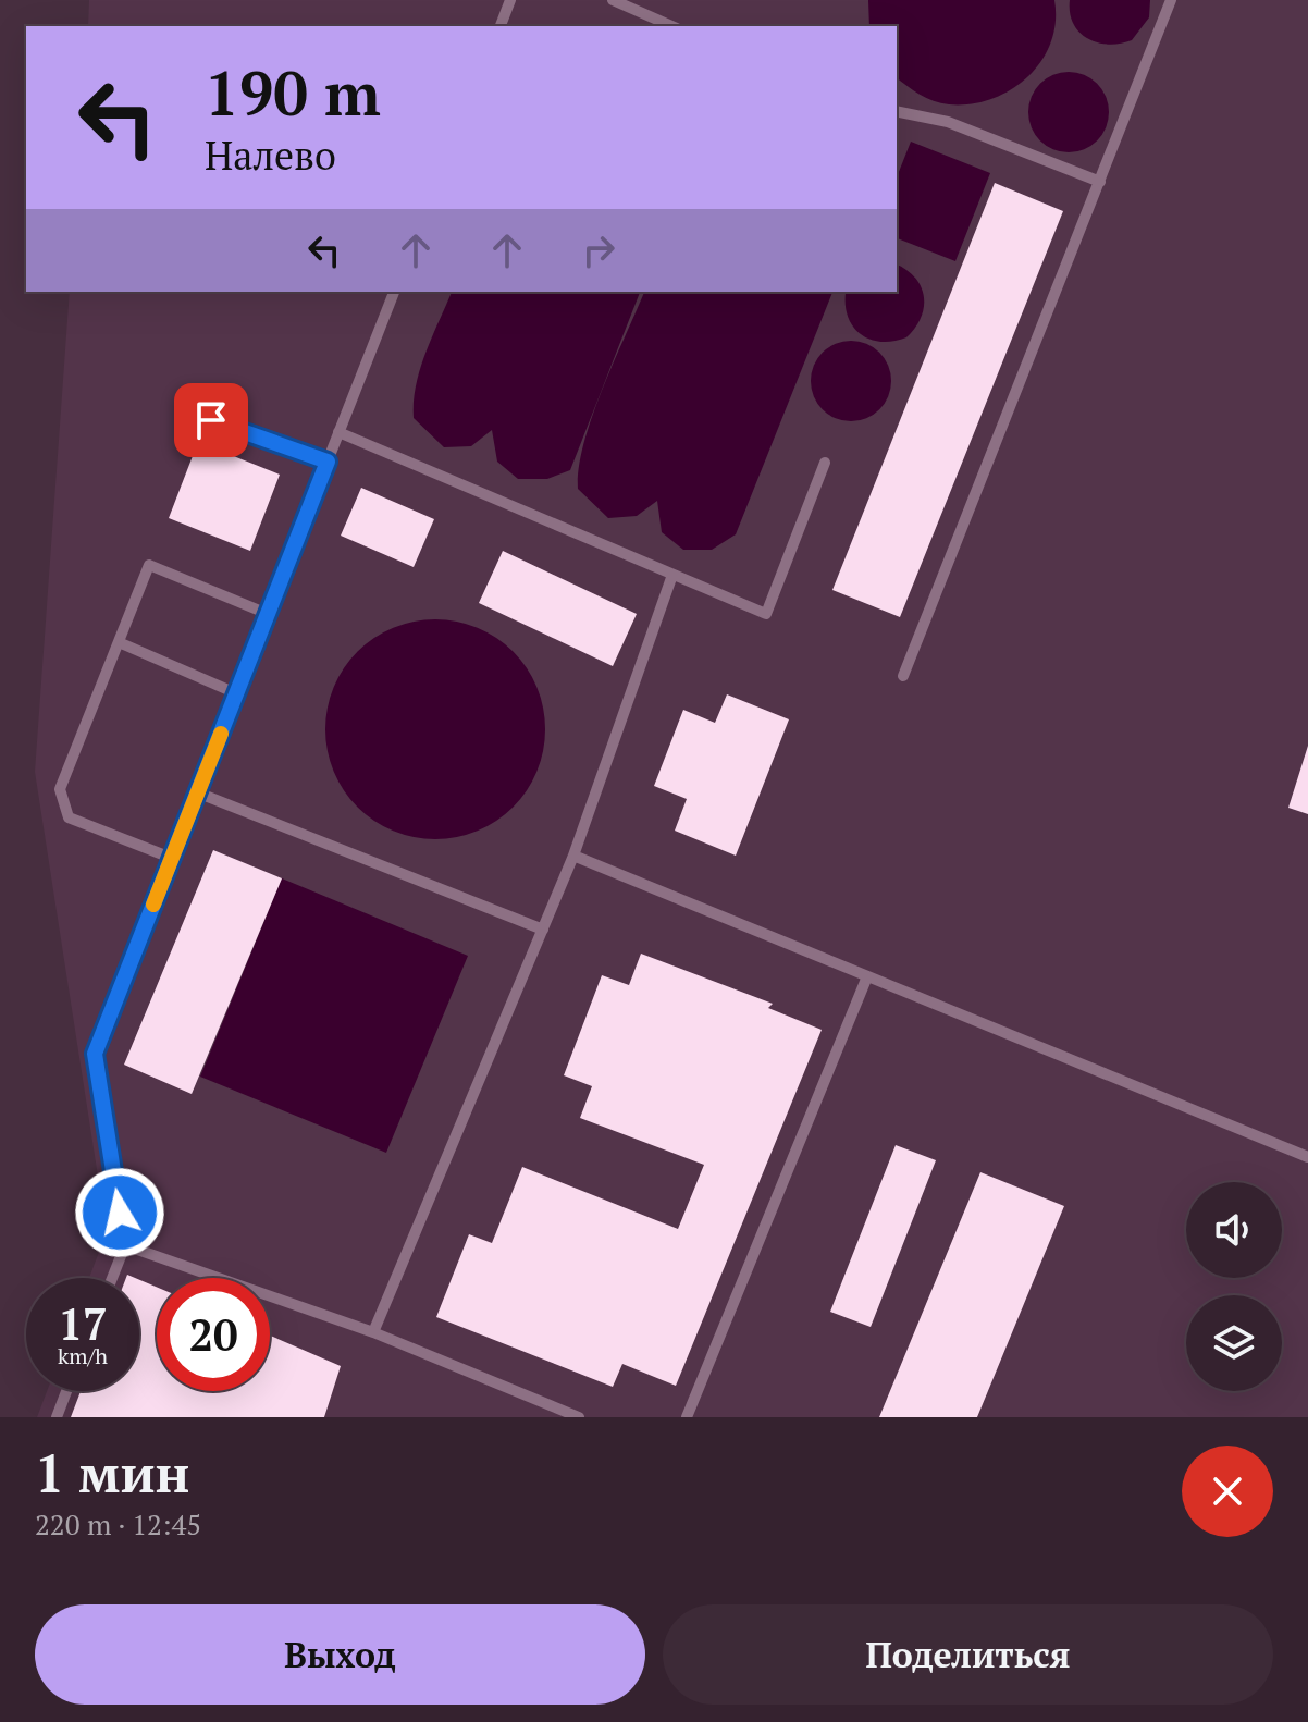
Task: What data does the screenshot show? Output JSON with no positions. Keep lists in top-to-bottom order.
{
  "page": {
    "turn": ["190 m", "Налево"],
    "speed": "17 km/h",
    "limit": "20",
    "heading": ["1 мин", "220 m · 12:45"],
    "buttons": ["Выход", "Поделиться"]
  }
}
